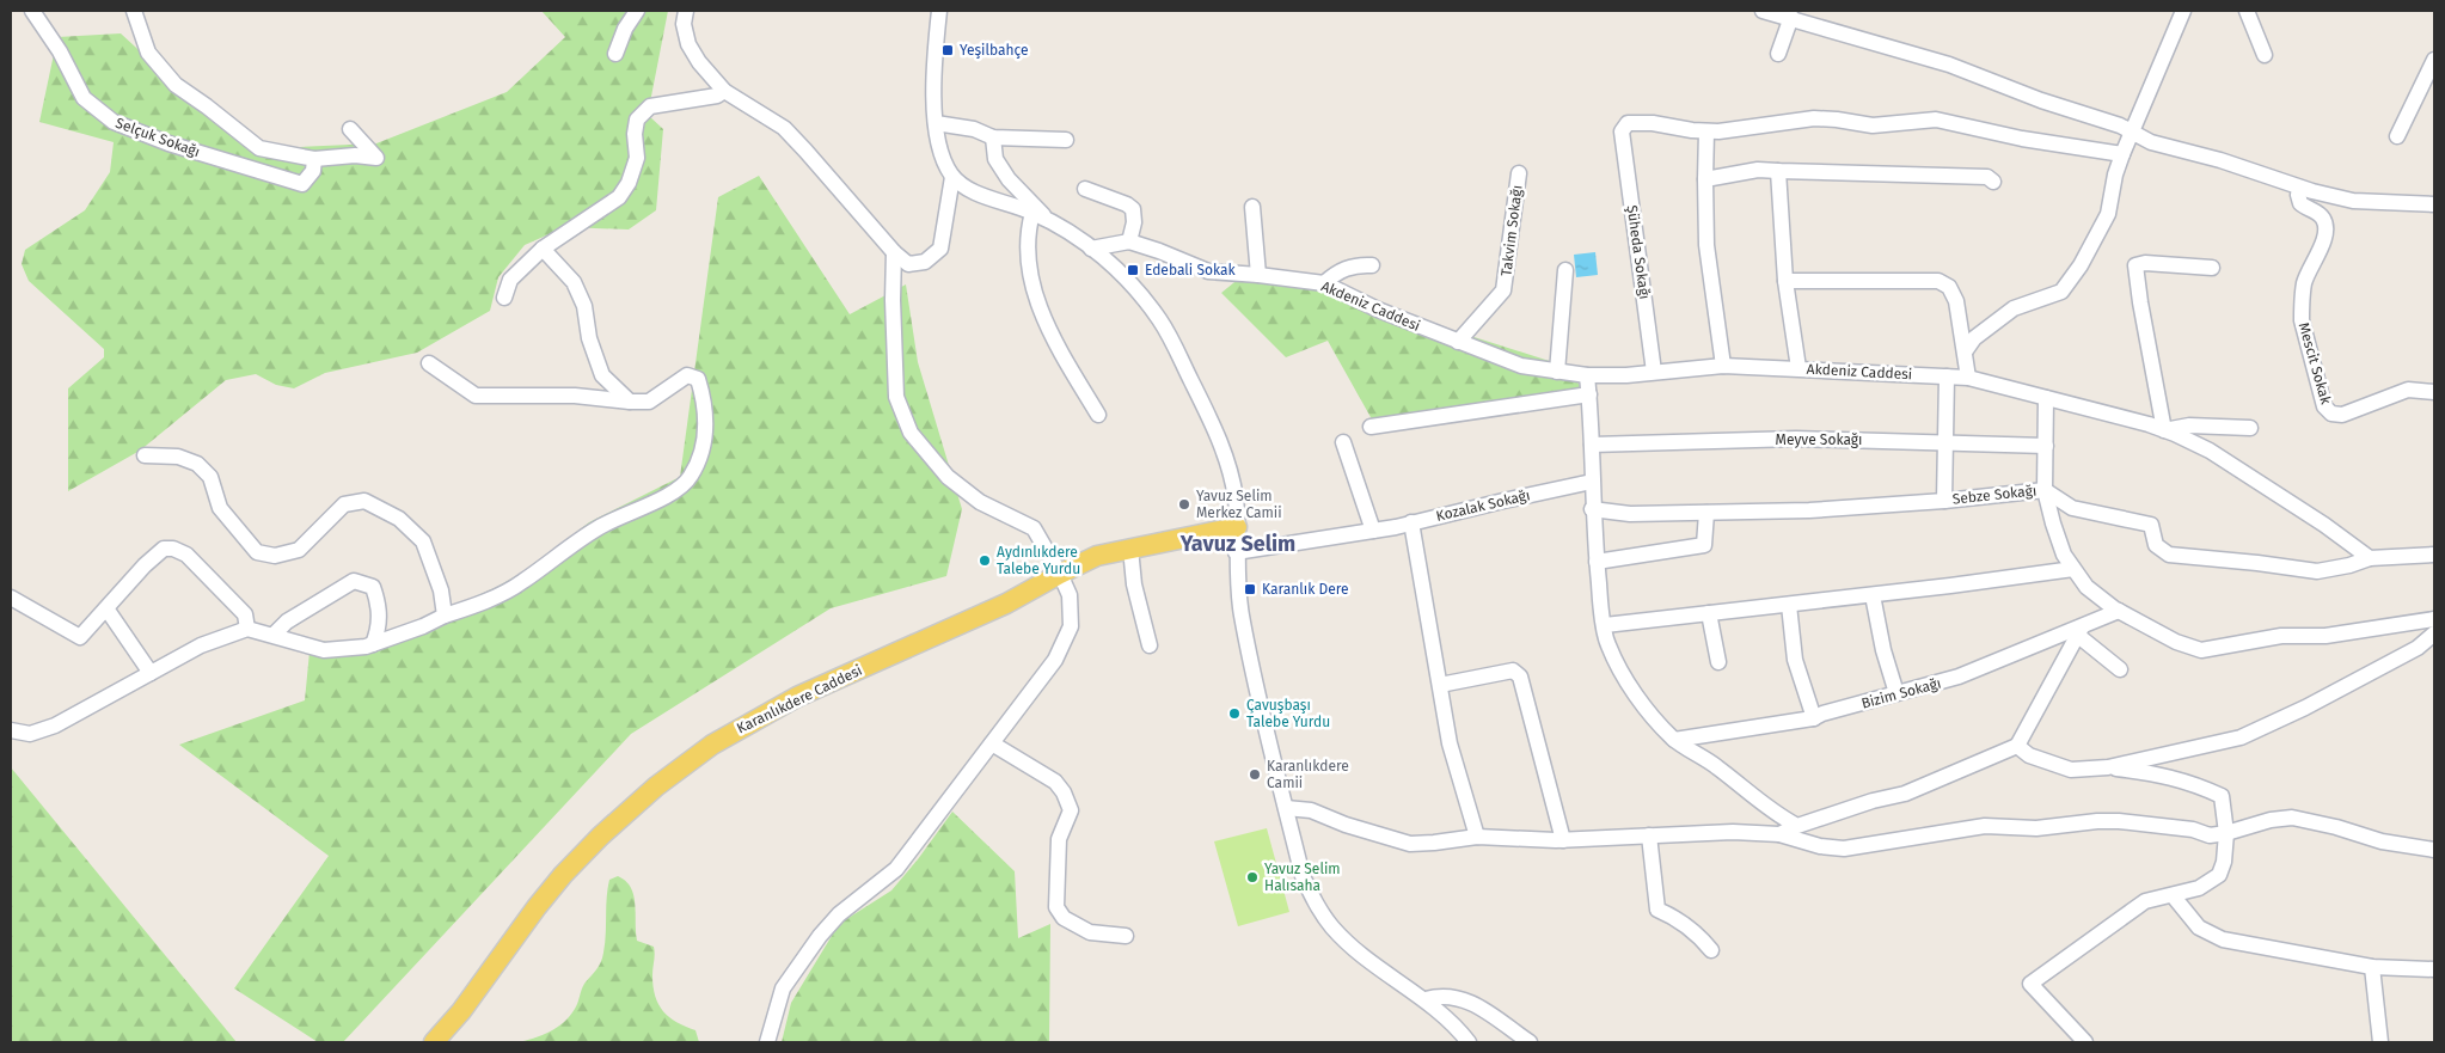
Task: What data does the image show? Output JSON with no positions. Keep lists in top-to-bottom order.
{
  "streets": {
    "main road": ["Karanlıkdere Caddesi"],
    "street": [
      "Selçuk Sokağı",
      "Takvim Sokağı",
      "Şüheda Sokağı",
      "Akdeniz Caddesi",
      "Mescit Sokak",
      "Meyve Sokağı",
      "Sebze Sokağı",
      "Kozalak Sokağı",
      "Bizim Sokağı"
    ]
  },
  "crossings": [
    ["Takvim Sokağı", "Akdeniz Caddesi"],
    ["Şüheda Sokağı", "Akdeniz Caddesi"]
  ],
  "districts": ["Yavuz Selim"],
  "places": {
    "transit": ["Yeşilbahçe", "Edebali Sokak", "Karanlık Dere"],
    "other": [
      "Yavuz Selim Merkez Camii",
      "Aydınlıkdere Talebe Yurdu",
      "Çavuşbaşı Talebe Yurdu",
      "Karanlıkdere Camii",
      "Yavuz Selim Halısaha"
    ]
  }
}
